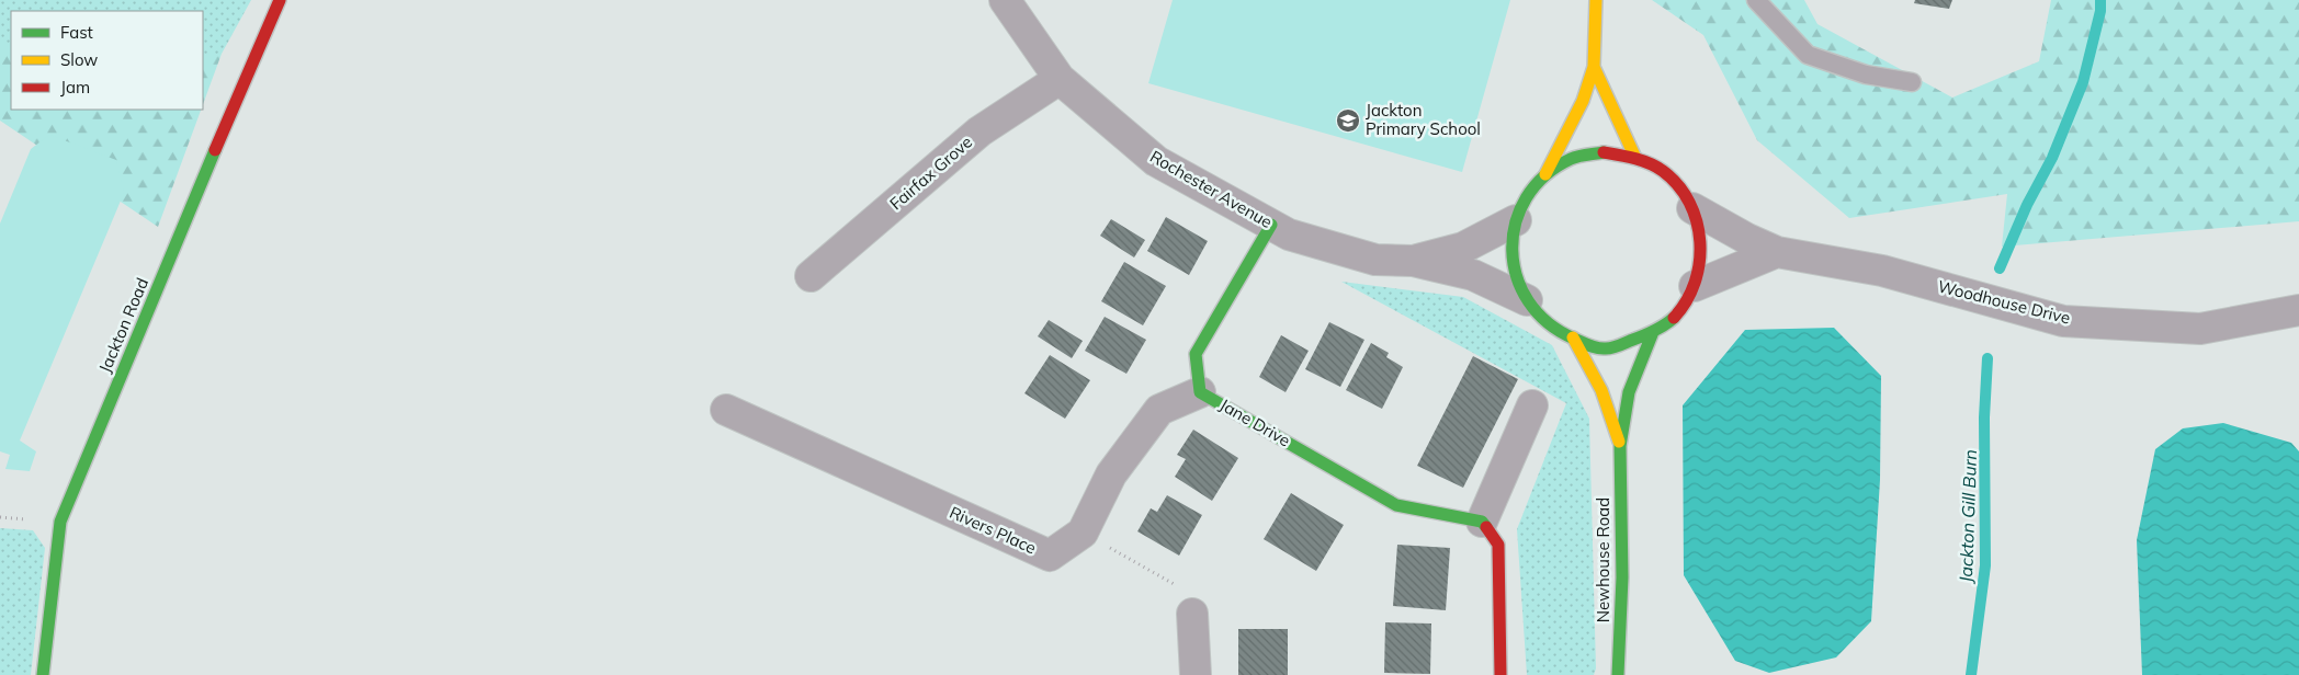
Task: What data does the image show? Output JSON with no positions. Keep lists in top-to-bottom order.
{
  "streets": {
    "street": [
      "Fairfax Grove",
      "Rochester Avenue",
      "Woodhouse Drive",
      "Jackton Road",
      "Jane Drive",
      "Rivers Place",
      "Newhouse Road"
    ]
  },
  "crossings": [
    ["Fairfax Grove", "Rochester Avenue"],
    ["Rochester Avenue", "Woodhouse Drive"],
    ["Rochester Avenue", "Jane Drive"],
    ["Rochester Avenue", "Newhouse Road"],
    ["Woodhouse Drive", "Newhouse Road"],
    ["Jane Drive", "Rivers Place"]
  ],
  "water": ["Jackton Gill Burn"],
  "places": {
    "school or university": ["Jackton Primary School"]
  },
  "legend": ["Fast", "Slow", "Jam"]
}
